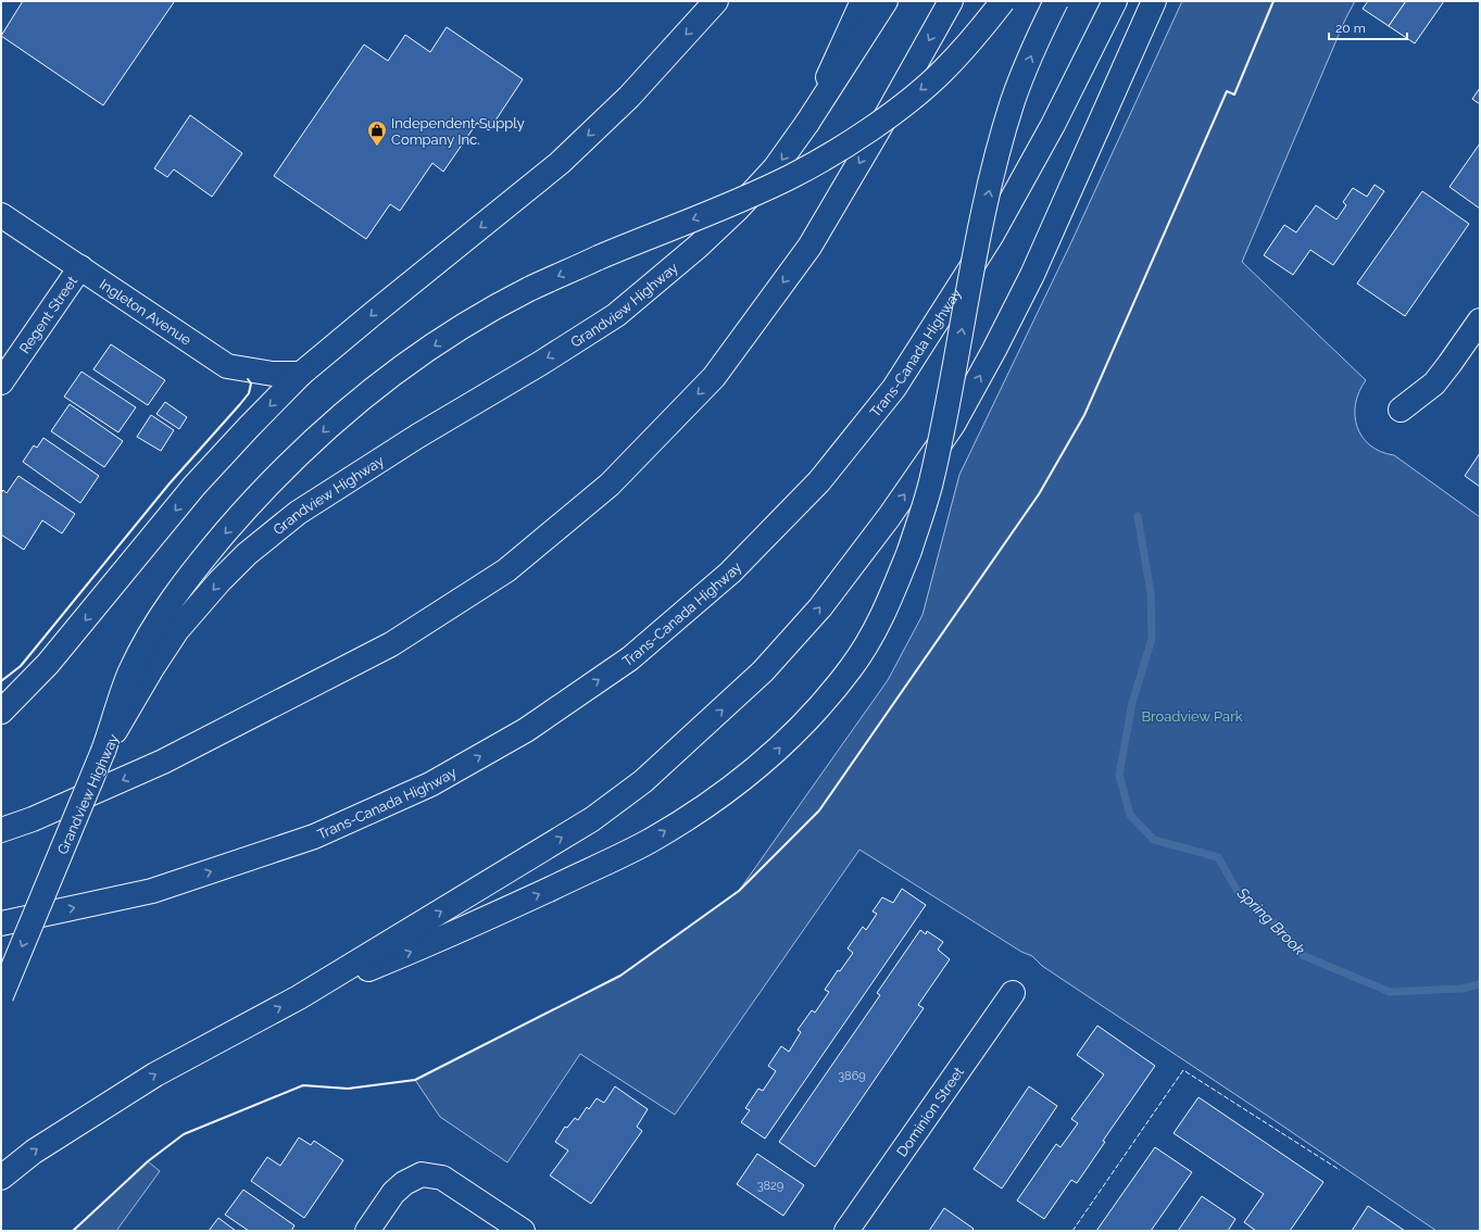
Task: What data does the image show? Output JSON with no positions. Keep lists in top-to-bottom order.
{
  "streets": {
    "main road": [
      "Grandview Highway",
      "Ingleton Avenue",
      "Regent Street",
      "Trans-Canada Highway",
      "Dominion Street"
    ]
  },
  "crossings": [
    ["Ingleton Avenue", "Regent Street"]
  ],
  "water": ["Spring Brook"],
  "parks": ["Broadview Park"],
  "places": {
    "shop": ["Independent Supply Company Inc."]
  },
  "house_numbers": ["3869", "3829"],
  "scale_bar": "20 m"
}
